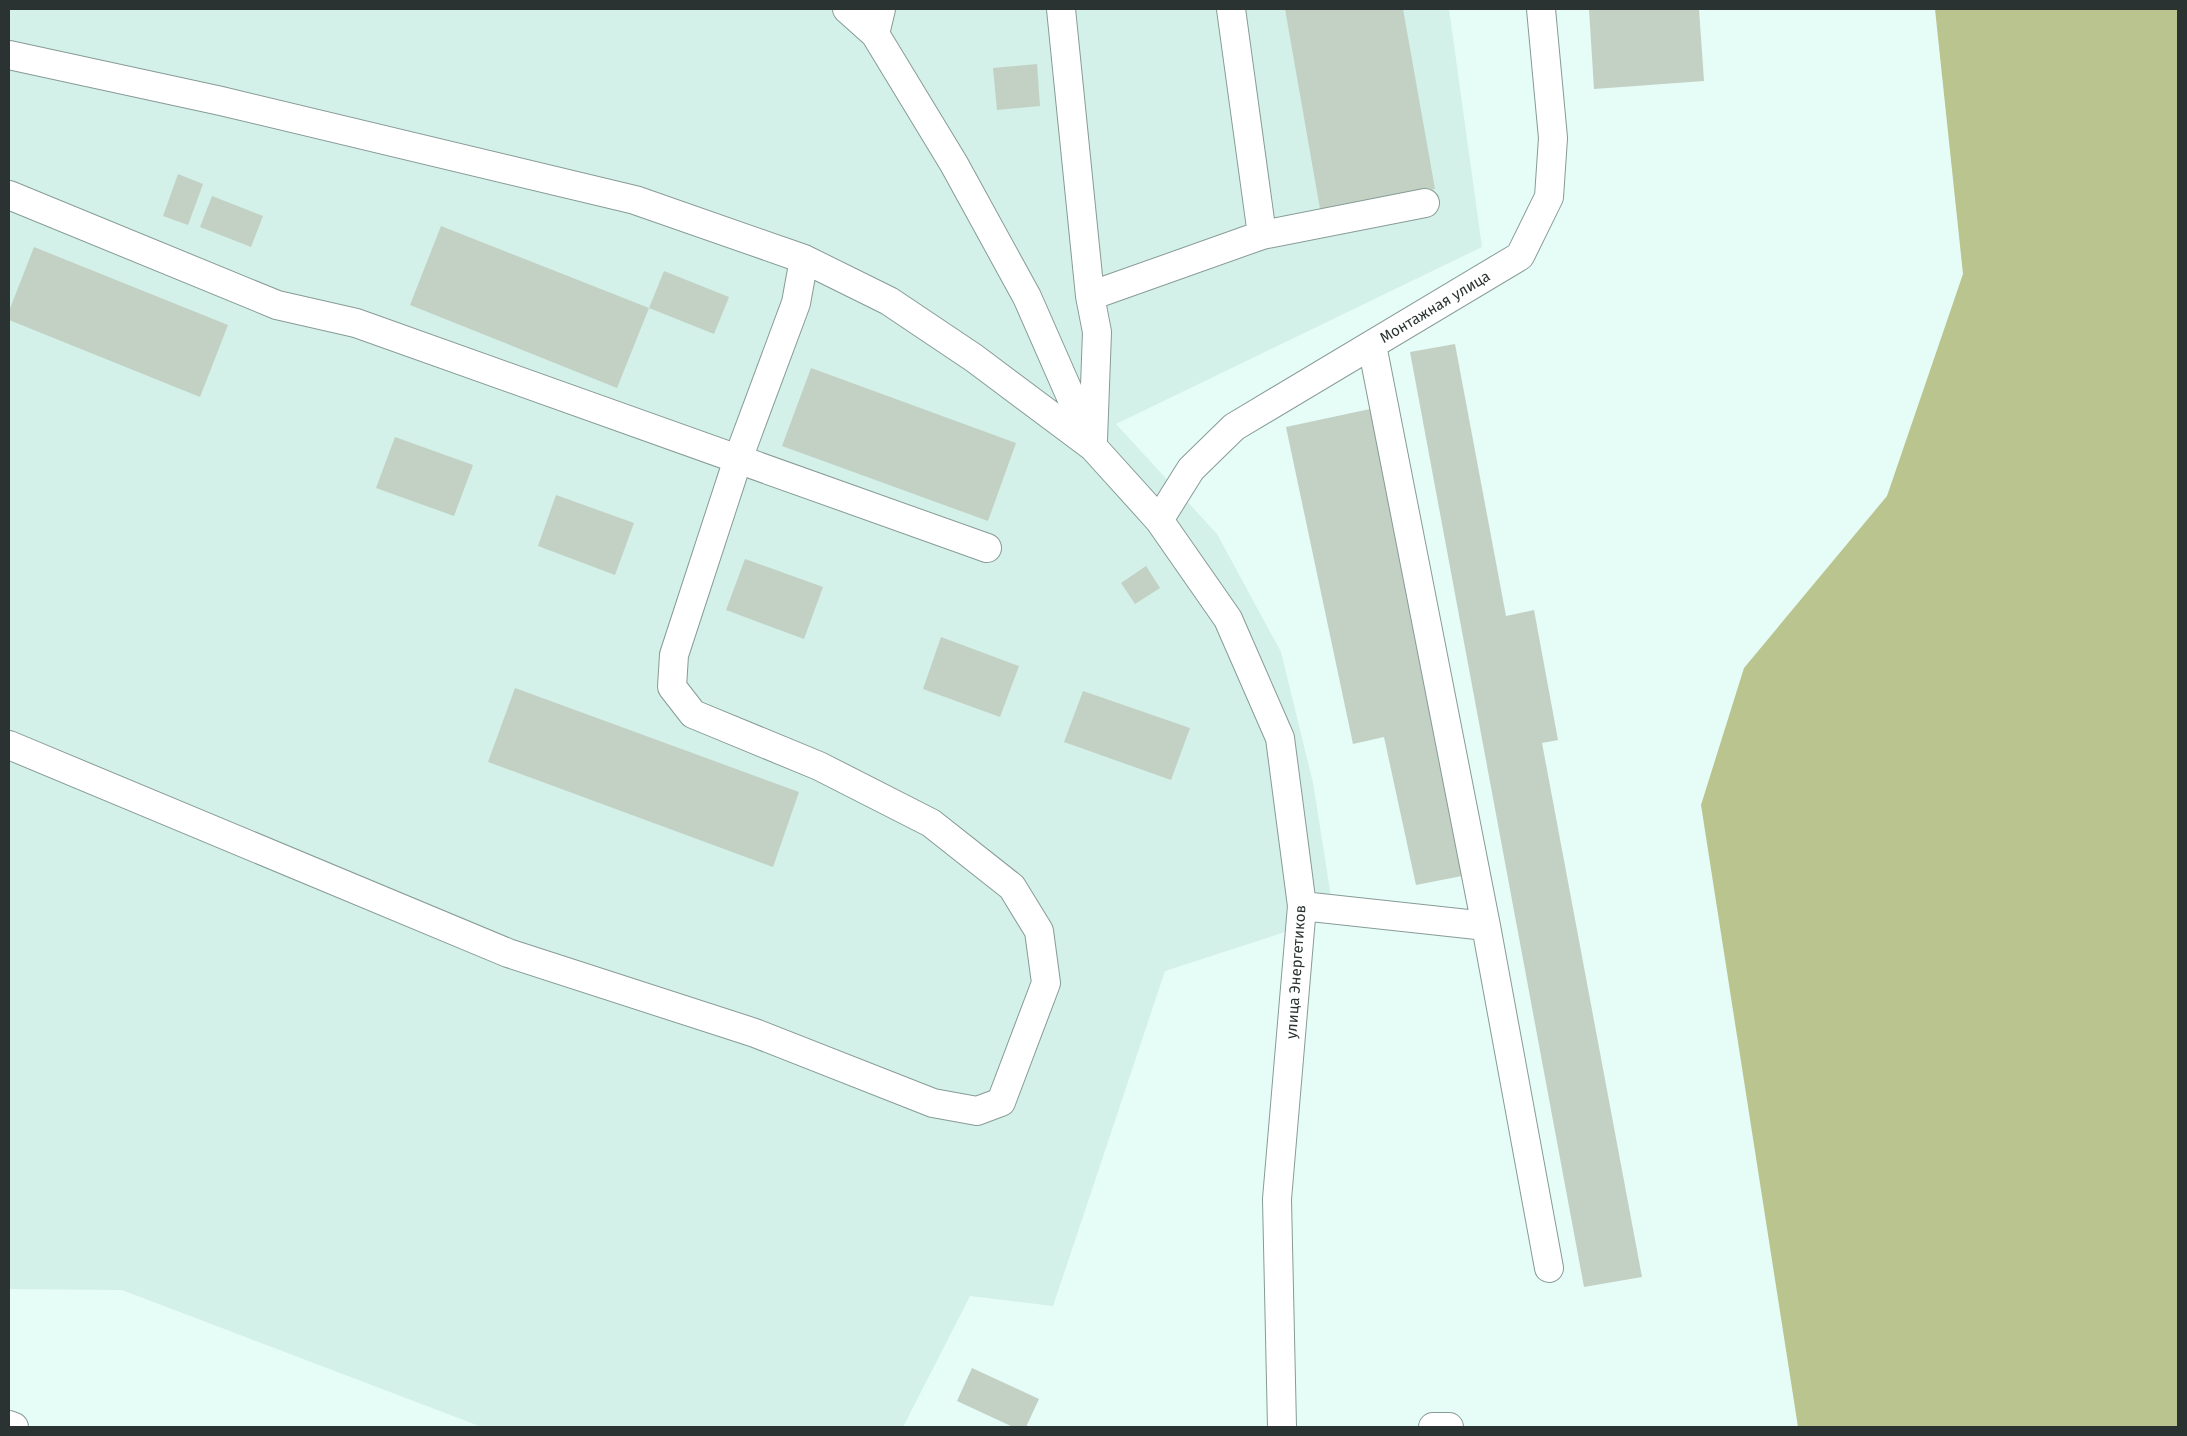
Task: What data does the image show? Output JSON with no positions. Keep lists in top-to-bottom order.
{
  "streets": {
    "street": ["Монтажная улица", "улица Энергетиков"]
  },
  "crossings": [
    ["Монтажная улица", "улица Энергетиков"]
  ]
}
